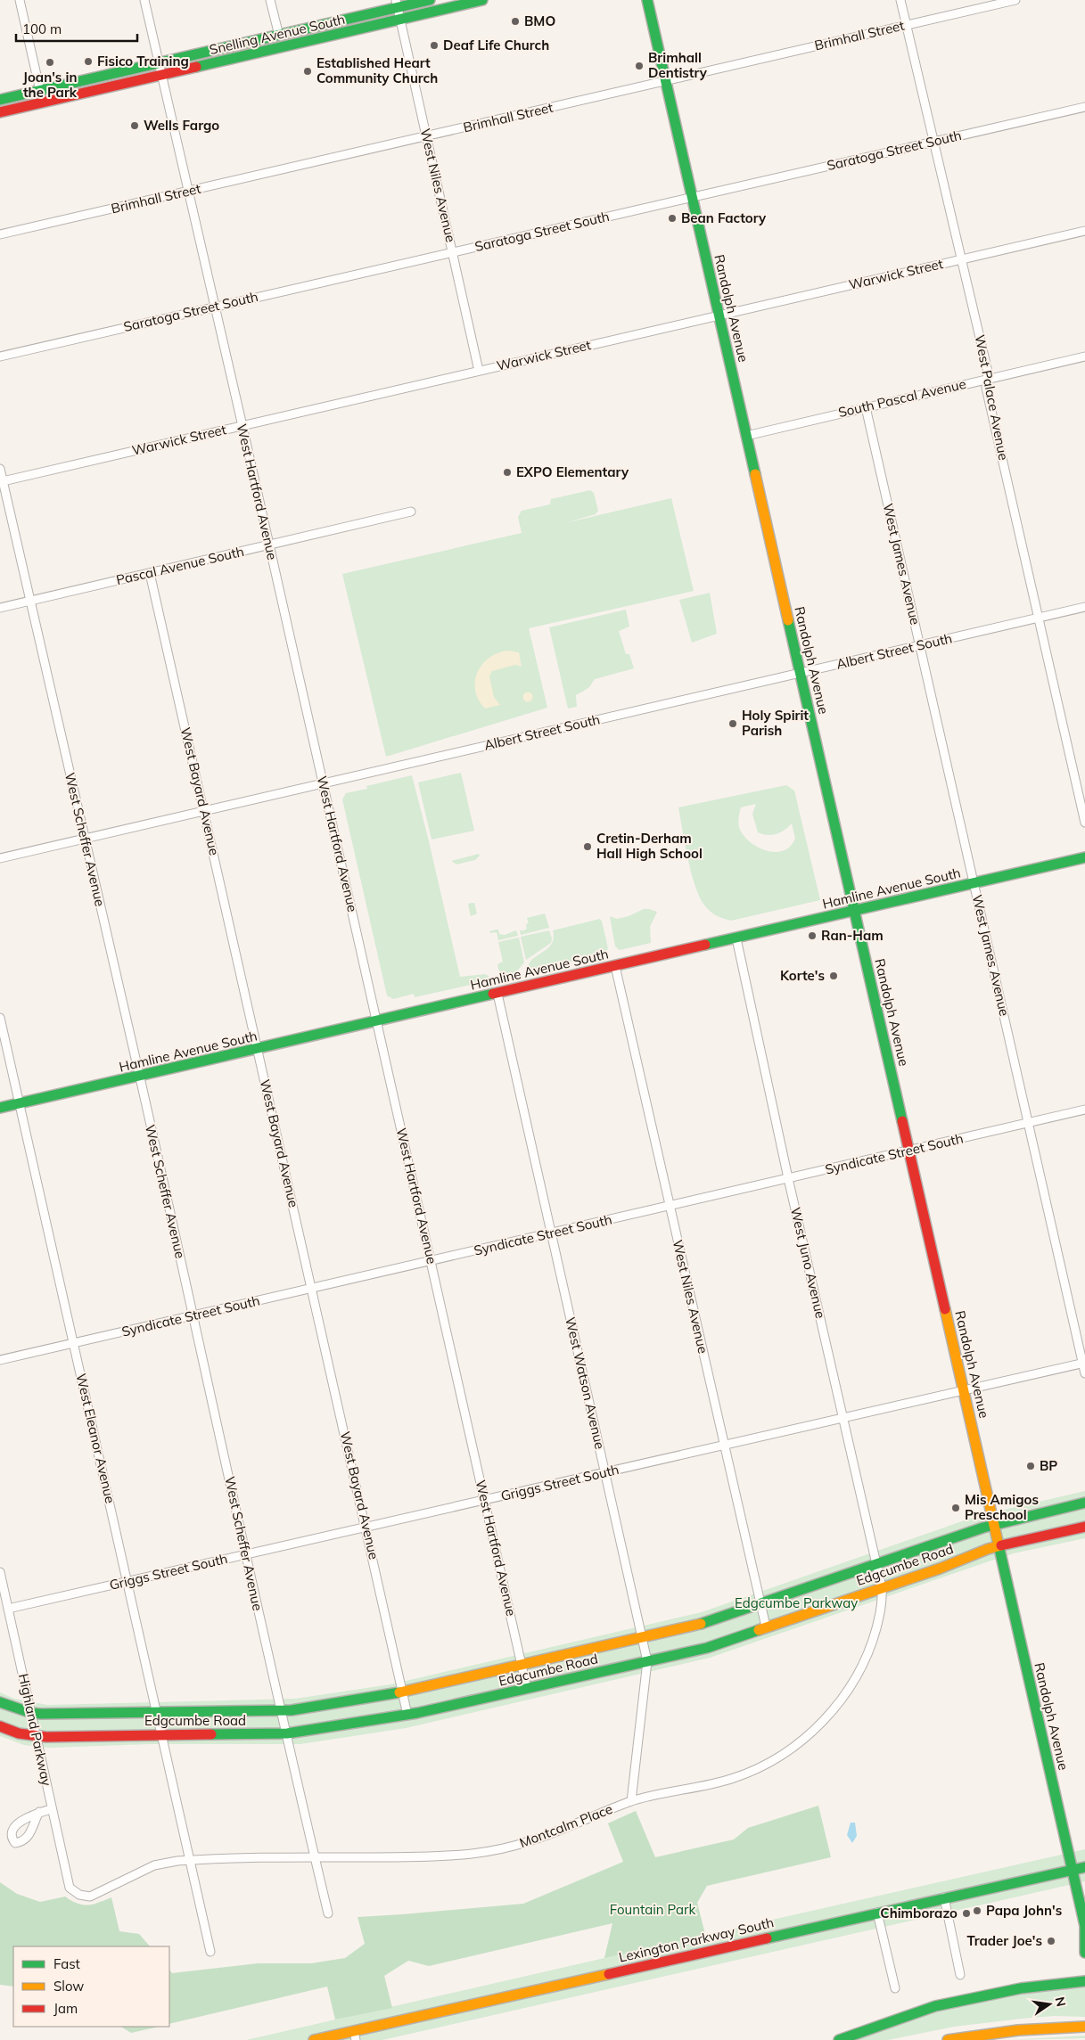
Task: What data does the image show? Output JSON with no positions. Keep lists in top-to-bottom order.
{
  "streets": {
    "main road": [
      "Snelling Avenue South",
      "Randolph Avenue",
      "Hamline Avenue South",
      "Edgcumbe Road",
      "Lexington Parkway South"
    ],
    "street": [
      "Brimhall Street",
      "Saratoga Street South",
      "West Niles Avenue",
      "Warwick Street",
      "West Palace Avenue",
      "South Pascal Avenue",
      "West Hartford Avenue",
      "West James Avenue",
      "Pascal Avenue South",
      "Albert Street South",
      "West Bayard Avenue",
      "West Scheffer Avenue",
      "Syndicate Street South",
      "West Juno Avenue",
      "West Watson Avenue",
      "West Eleanor Avenue",
      "Griggs Street South",
      "Highland Parkway",
      "Montcalm Place"
    ]
  },
  "crossings": [
    ["Snelling Avenue South", "West Niles Avenue"],
    ["Snelling Avenue South", "West Hartford Avenue"],
    ["Brimhall Street", "West Niles Avenue"],
    ["Brimhall Street", "Randolph Avenue"],
    ["Brimhall Street", "West Palace Avenue"],
    ["Brimhall Street", "West Hartford Avenue"],
    ["Saratoga Street South", "West Niles Avenue"],
    ["Saratoga Street South", "Randolph Avenue"],
    ["Saratoga Street South", "West Palace Avenue"],
    ["Saratoga Street South", "West Hartford Avenue"],
    ["West Niles Avenue", "Warwick Street"],
    ["West Niles Avenue", "Hamline Avenue South"],
    ["West Niles Avenue", "Syndicate Street South"],
    ["West Niles Avenue", "Griggs Street South"],
    ["West Niles Avenue", "Edgcumbe Road"],
    ["Warwick Street", "Randolph Avenue"],
    ["Warwick Street", "West Palace Avenue"],
    ["Warwick Street", "West Hartford Avenue"],
    ["Warwick Street", "West Scheffer Avenue"],
    ["Randolph Avenue", "South Pascal Avenue"],
    ["Randolph Avenue", "Albert Street South"],
    ["Randolph Avenue", "Hamline Avenue South"],
    ["Randolph Avenue", "Syndicate Street South"],
    ["Randolph Avenue", "Griggs Street South"],
    ["Randolph Avenue", "Edgcumbe Road"],
    ["Randolph Avenue", "Lexington Parkway South"],
    ["West Palace Avenue", "South Pascal Avenue"],
    ["West Palace Avenue", "Albert Street South"],
    ["South Pascal Avenue", "West James Avenue"],
    ["West Hartford Avenue", "Pascal Avenue South"],
    ["West Hartford Avenue", "Albert Street South"],
    ["West Hartford Avenue", "Hamline Avenue South"],
    ["West Hartford Avenue", "Syndicate Street South"],
    ["West Hartford Avenue", "Griggs Street South"],
    ["West Hartford Avenue", "Edgcumbe Road"],
    ["West James Avenue", "Albert Street South"],
    ["West James Avenue", "Hamline Avenue South"],
    ["West James Avenue", "Syndicate Street South"],
    ["West James Avenue", "Griggs Street South"],
    ["Pascal Avenue South", "West Bayard Avenue"],
    ["Pascal Avenue South", "West Scheffer Avenue"],
    ["Albert Street South", "West Bayard Avenue"],
    ["Albert Street South", "West Scheffer Avenue"],
    ["West Bayard Avenue", "Hamline Avenue South"],
    ["West Bayard Avenue", "Syndicate Street South"],
    ["West Bayard Avenue", "Griggs Street South"],
    ["West Bayard Avenue", "Edgcumbe Road"],
    ["West Scheffer Avenue", "Hamline Avenue South"],
    ["West Scheffer Avenue", "Syndicate Street South"],
    ["West Scheffer Avenue", "Griggs Street South"],
    ["West Scheffer Avenue", "Edgcumbe Road"],
    ["West Scheffer Avenue", "Montcalm Place"],
    ["Hamline Avenue South", "West Juno Avenue"],
    ["Hamline Avenue South", "West Watson Avenue"],
    ["Hamline Avenue South", "West Eleanor Avenue"],
    ["Syndicate Street South", "West Juno Avenue"],
    ["Syndicate Street South", "West Watson Avenue"],
    ["Syndicate Street South", "West Eleanor Avenue"],
    ["West Juno Avenue", "Griggs Street South"],
    ["West Juno Avenue", "Edgcumbe Road"],
    ["West Juno Avenue", "Montcalm Place"],
    ["West Watson Avenue", "Griggs Street South"],
    ["West Watson Avenue", "Edgcumbe Road"],
    ["West Watson Avenue", "Montcalm Place"],
    ["West Eleanor Avenue", "Griggs Street South"],
    ["West Eleanor Avenue", "Edgcumbe Road"],
    ["West Eleanor Avenue", "Montcalm Place"],
    ["Griggs Street South", "Highland Parkway"],
    ["Edgcumbe Road", "Highland Parkway"],
    ["Edgcumbe Road", "Montcalm Place"],
    ["Highland Parkway", "Montcalm Place"]
  ],
  "parks": ["Edgcumbe Parkway", "Fountain Park"],
  "places": [
    "BMO",
    "Deaf Life Church",
    "Fisico Training",
    "Joan's in the Park",
    "Brimhall Dentistry",
    "Established Heart Community Church",
    "Wells Fargo",
    "Bean Factory",
    "EXPO Elementary",
    "Holy Spirit Parish",
    "Cretin-Derham Hall High School",
    "Ran-Ham",
    "Korte's",
    "BP",
    "Mis Amigos Preschool",
    "Papa John's",
    "Chimborazo",
    "Trader Joe's"
  ],
  "legend": ["Fast", "Slow", "Jam"],
  "scale_bar": "100 m",
  "north": "right"
}
